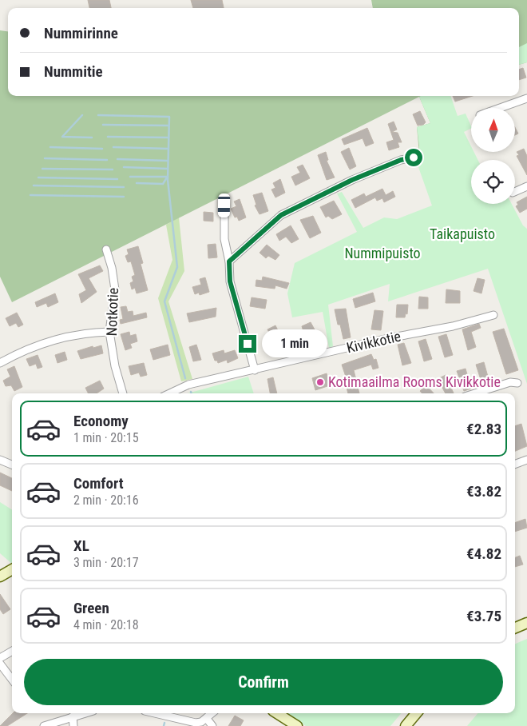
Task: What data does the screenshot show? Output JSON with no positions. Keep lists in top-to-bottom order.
{
  "streets": {
    "street": ["Notkotie", "Kivikkotie"]
  },
  "parks": ["Taikapuisto", "Nummipuisto"],
  "places": ["Kotimaailma Rooms Kivikkotie"],
  "north": "top",
  "page": {
    "banner": ["Nummirinne", "Nummitie"],
    "bubble": "1 min",
    "list": [
      {
        "name": "Economy",
        "note": "1 min · 20:15",
        "value": "€2.83"
      },
      {
        "name": "Comfort",
        "note": "2 min · 20:16",
        "value": "€3.82"
      },
      {
        "name": "XL",
        "note": "3 min · 20:17",
        "value": "€4.82"
      },
      {
        "name": "Green",
        "note": "4 min · 20:18",
        "value": "€3.75"
      }
    ],
    "buttons": "Confirm"
  }
}
